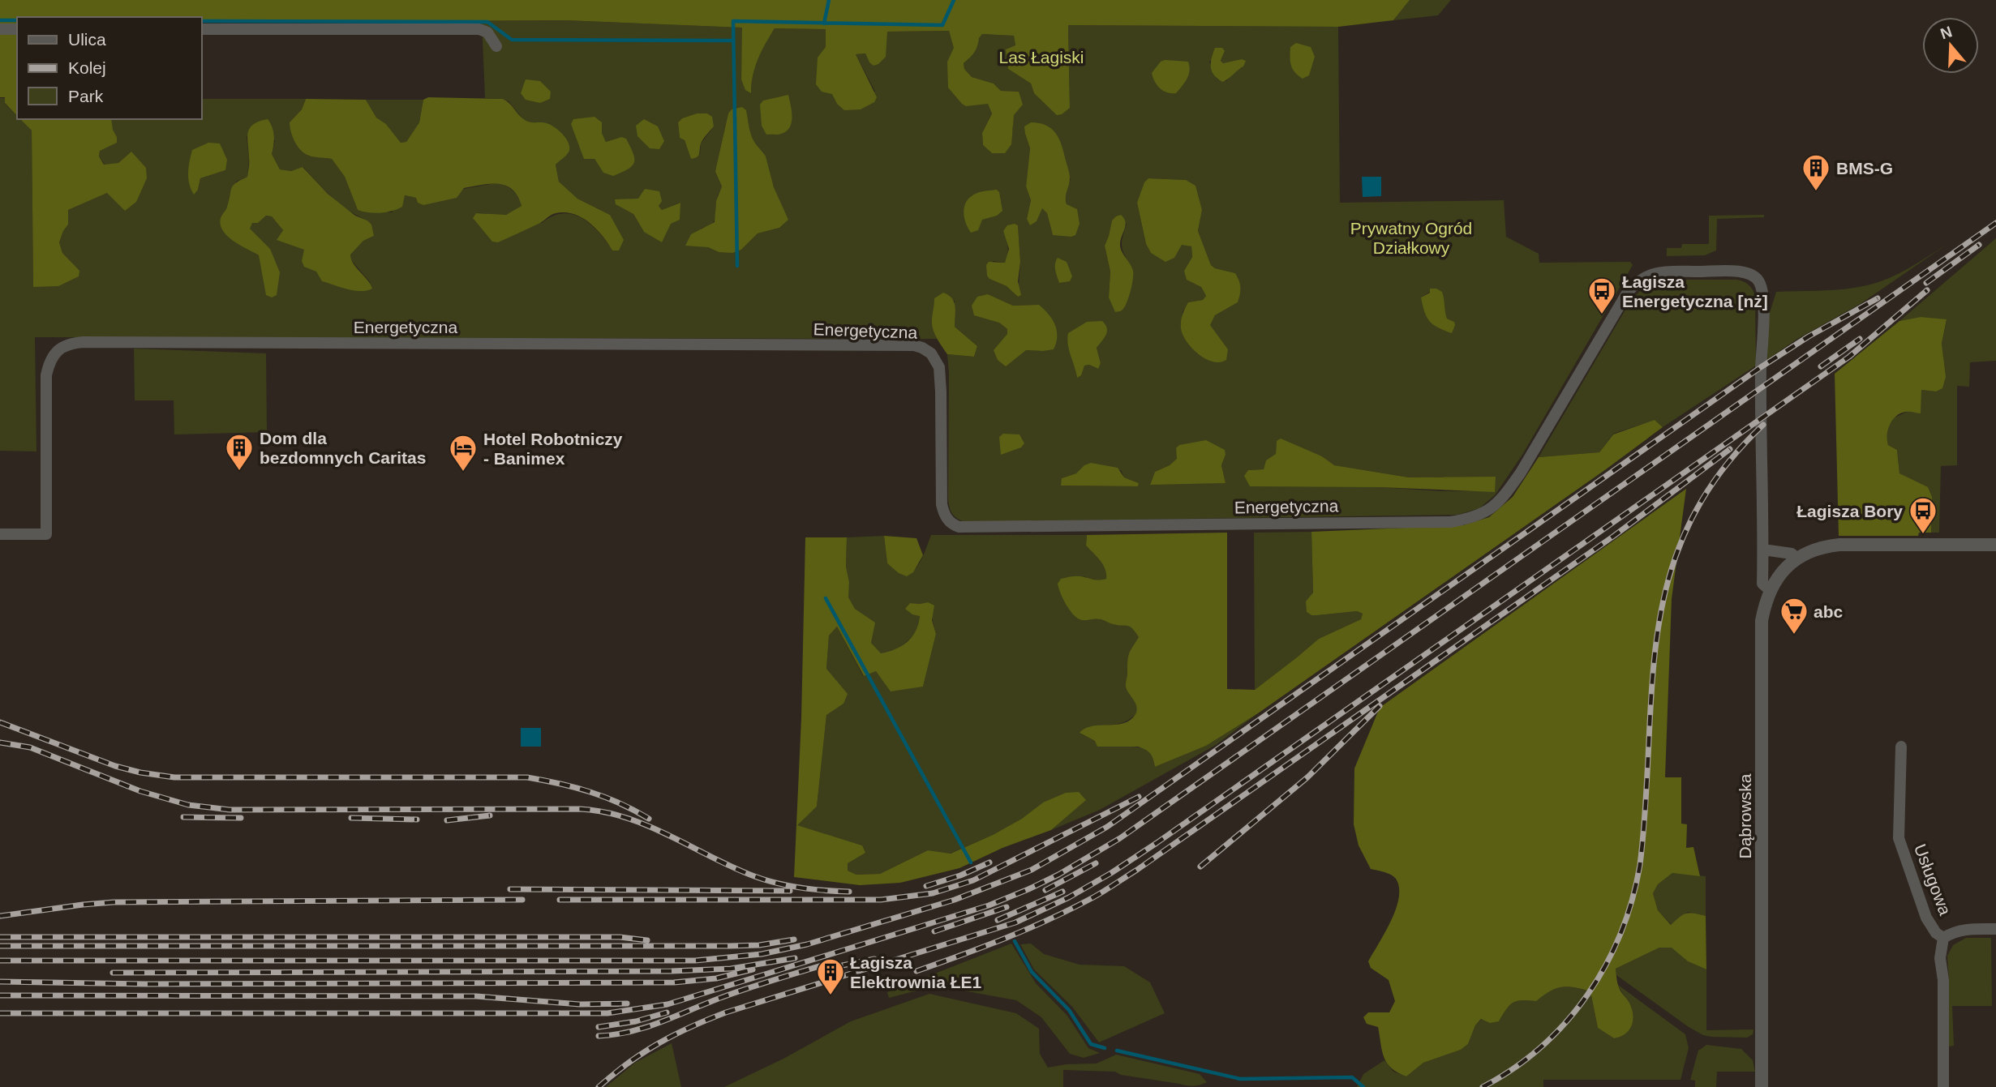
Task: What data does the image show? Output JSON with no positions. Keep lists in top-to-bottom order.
{
  "streets": {
    "street": ["Energetyczna", "Dąbrowska", "Usługowa"]
  },
  "crossings": [
    ["Energetyczna", "Dąbrowska"]
  ],
  "parks": ["Las Łagiski", "Prywatny Ogród Działkowy"],
  "places": {
    "building": ["BMS-G", "Dom dla bezdomnych Caritas", "Łagisza Elektrownia ŁE1"],
    "bus stop": ["Łagisza Energetyczna [nż]", "Łagisza Bory"],
    "hotel": ["Hotel Robotniczy - Banimex"],
    "supermarket": ["abc"]
  },
  "legend": ["Ulica", "Kolej", "Park"],
  "north": "top"
}
